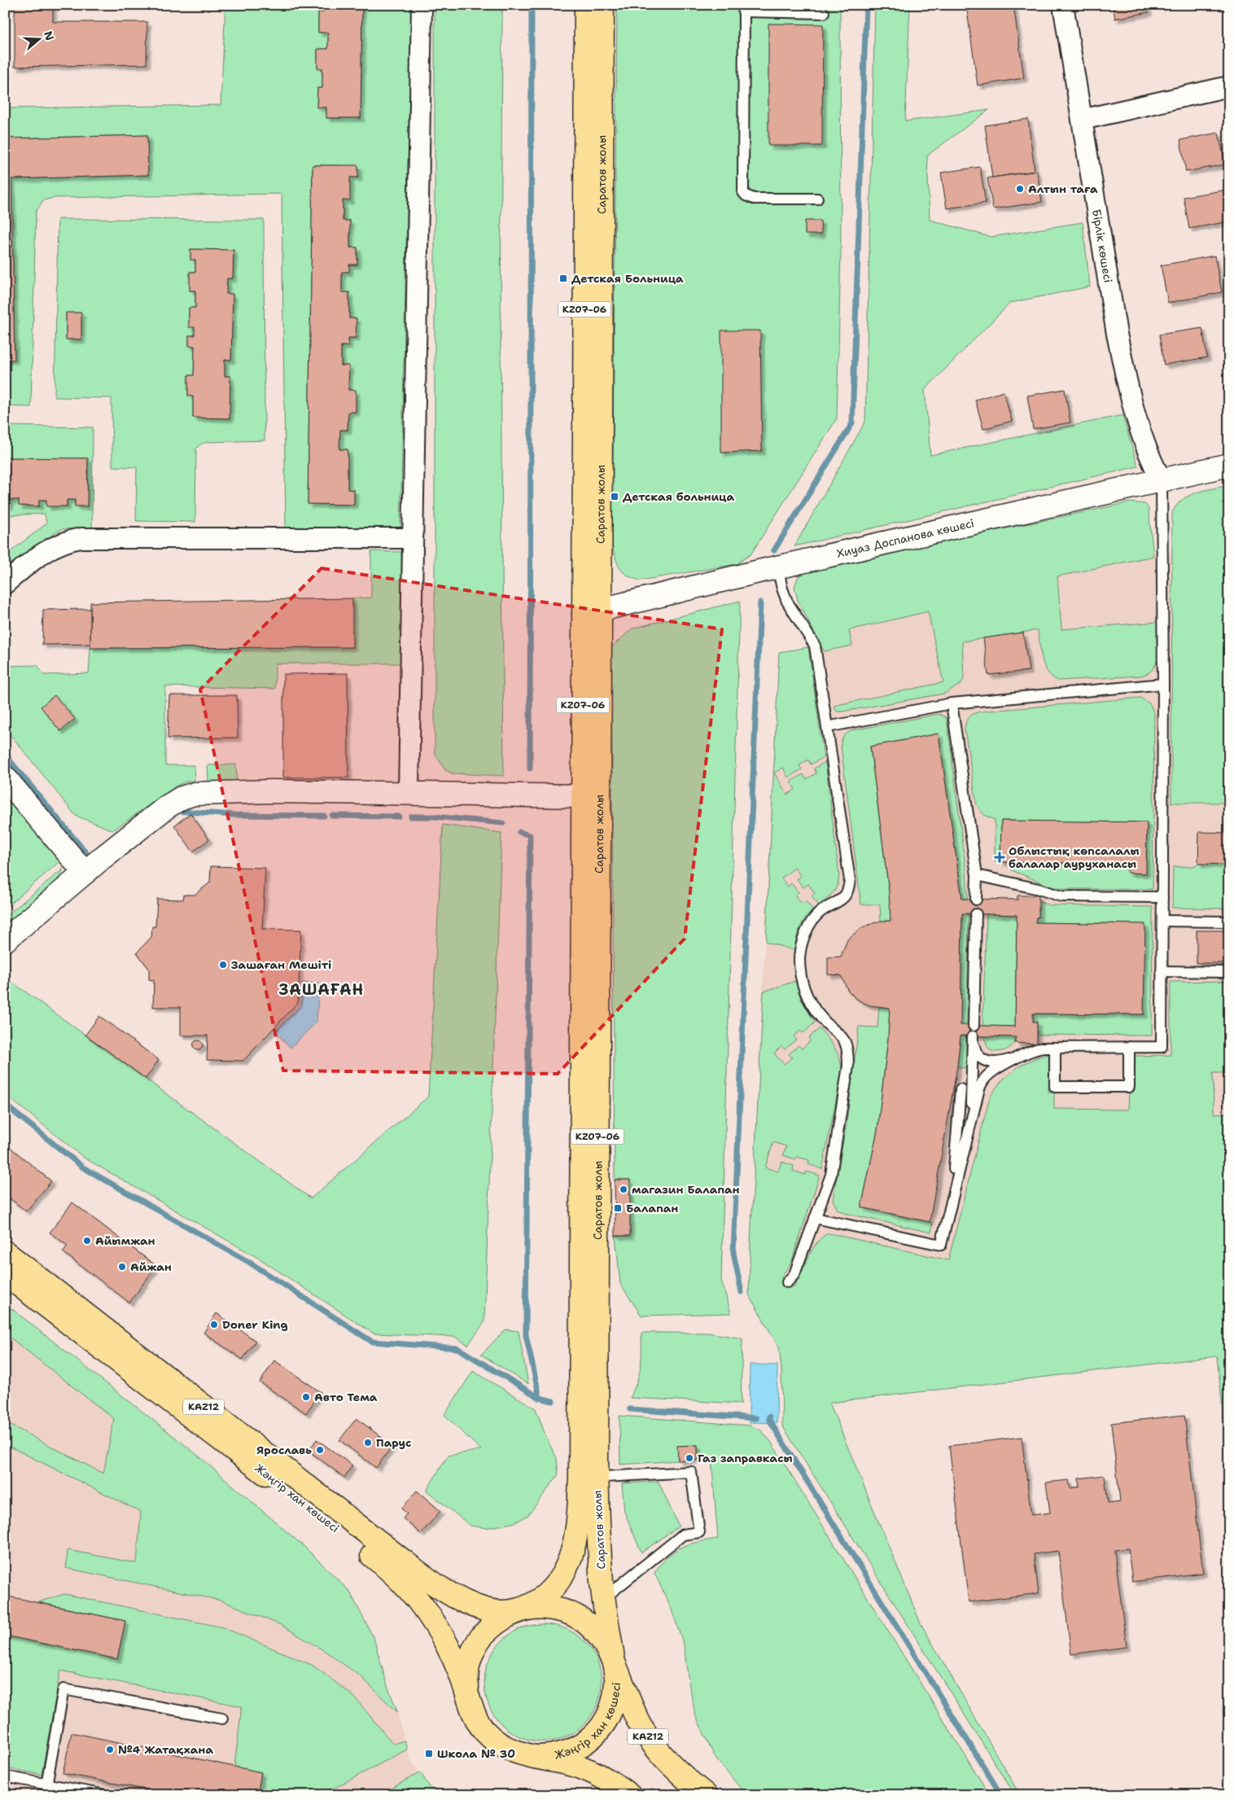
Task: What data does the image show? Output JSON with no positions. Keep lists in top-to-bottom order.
{
  "streets": {
    "main road": [
      "Саратов жолы",
      "KZ07-06",
      "Хиуаз Доспанова көшесі",
      "KAZ12",
      "Жәңгір хан көшесі"
    ],
    "street": ["Бірлік көшесі"]
  },
  "crossings": [
    ["Саратов жолы", "Хиуаз Доспанова көшесі"],
    ["Саратов жолы", "Жәңгір хан көшесі"],
    ["Бірлік көшесі", "Хиуаз Доспанова көшесі"]
  ],
  "districts": ["ЗАШАҒАН"],
  "places": {
    "other": [
      "Алтын таға",
      "Зашаған Мешіті",
      "магазин Балапан",
      "Айымжан",
      "Айжан",
      "Doner King",
      "Авто Тема",
      "Парус",
      "Ярославь",
      "Газ заправкасы",
      "№4 Жатақхана"
    ],
    "transit": [
      "Детская Больница",
      "Детская больница",
      "Балапан",
      "Школа № 30"
    ],
    "health": ["Облыстық көпсалалы балалар ауруханасы"]
  },
  "north": "right"
}
